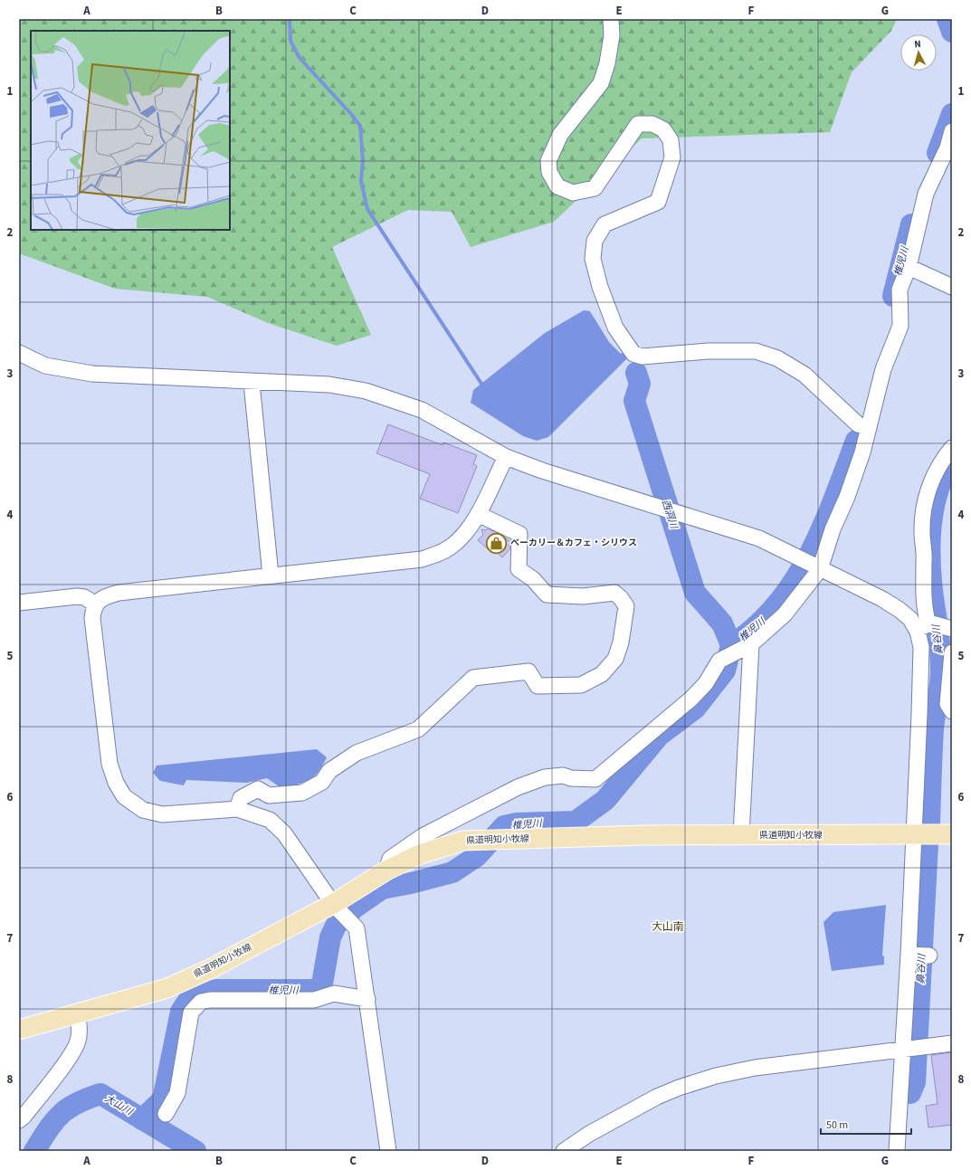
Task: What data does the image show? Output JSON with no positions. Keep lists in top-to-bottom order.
{
  "streets": {
    "main road": ["県道明知小牧線"]
  },
  "districts": ["大山南"],
  "water": [
    "椎児川",
    "西洞川",
    "鼻谷川",
    "大山川"
  ],
  "places": {
    "shop": ["ベーカリー＆カフェ・シリウス"]
  },
  "scale_bar": "50 m",
  "north": "top",
  "grid": {
    "columns": [
      "A",
      "B",
      "C",
      "D",
      "E",
      "F",
      "G"
    ],
    "rows": [
      "1",
      "2",
      "3",
      "4",
      "5",
      "6",
      "7",
      "8"
    ]
  }
}
